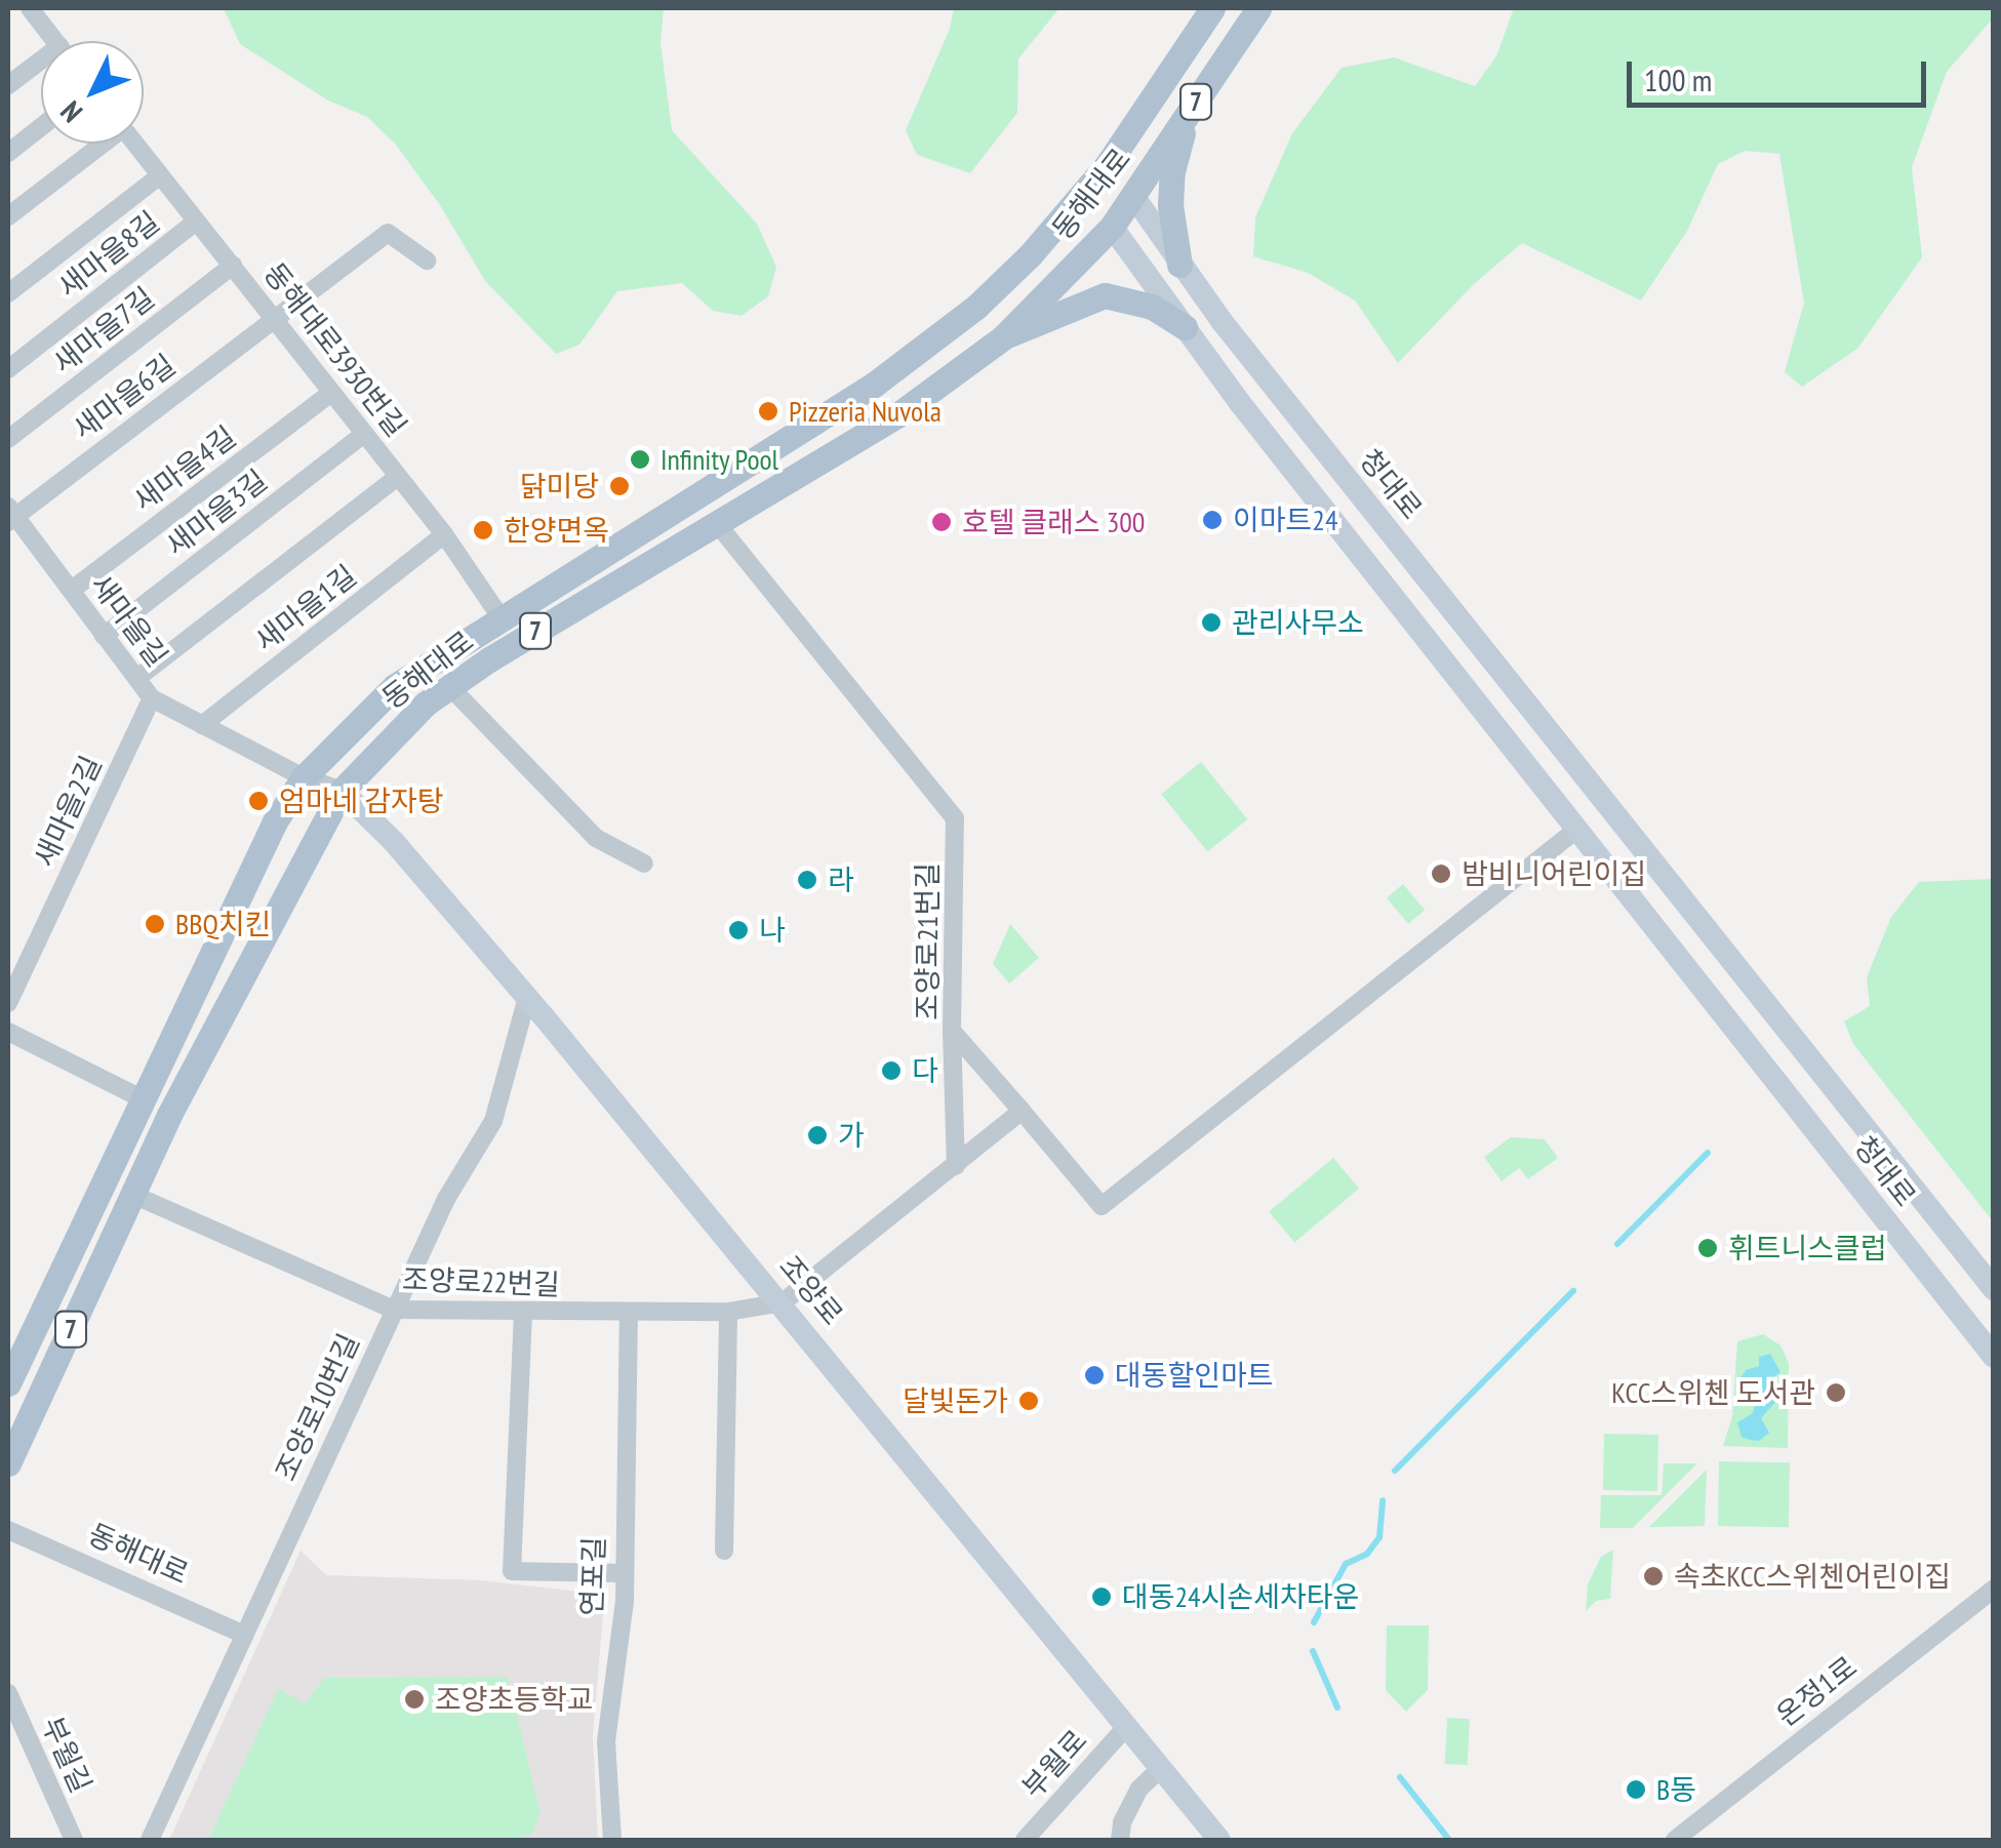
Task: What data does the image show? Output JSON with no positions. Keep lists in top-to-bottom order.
{
  "streets": {
    "main road": ["7", "동해대로"],
    "street": [
      "새마을8길",
      "새마을7길",
      "동해대로3930번길",
      "새마을6길",
      "새마을4길",
      "청대로",
      "새마을3길",
      "새마을1길",
      "새마을길",
      "새마을2길",
      "조양로21번길",
      "조양로22번길",
      "조양로",
      "조양로10번길",
      "연포길",
      "온정1로",
      "부월길",
      "부월로"
    ]
  },
  "crossings": [
    ["동해대로", "동해대로3930번길"],
    ["동해대로", "청대로"],
    ["동해대로", "새마을길"],
    ["동해대로", "조양로21번길"],
    ["동해대로", "조양로22번길"],
    ["동해대로", "조양로"],
    ["동해대로", "조양로10번길"],
    ["새마을8길", "동해대로3930번길"],
    ["새마을7길", "동해대로3930번길"],
    ["동해대로3930번길", "새마을6길"],
    ["동해대로3930번길", "새마을4길"],
    ["동해대로3930번길", "새마을3길"],
    ["동해대로3930번길", "새마을1길"],
    ["새마을6길", "새마을길"],
    ["새마을4길", "새마을길"],
    ["청대로", "조양로21번길"],
    ["새마을3길", "새마을길"],
    ["새마을1길", "새마을길"],
    ["새마을길", "새마을2길"],
    ["새마을길", "조양로"],
    ["조양로22번길", "조양로"],
    ["조양로22번길", "조양로10번길"],
    ["조양로22번길", "연포길"],
    ["조양로", "조양로10번길"],
    ["조양로", "부월로"]
  ],
  "places": [
    "Pizzeria Nuvola",
    "Infinity Pool",
    "닭미당",
    "이마트24",
    "호텔 클래스 300",
    "한양면옥",
    "관리사무소",
    "엄마네 감자탕",
    "밤비니어린이집",
    "라",
    "BBQ치킨",
    "나",
    "다",
    "가",
    "휘트니스클럽",
    "대동할인마트",
    "KCC스위첸 도서관",
    "달빛돈가",
    "속초KCC스위첸어린이집",
    "대동24시손세차타운",
    "조양초등학교",
    "B동"
  ],
  "scale_bar": "100 m",
  "north": "bottom left"
}
